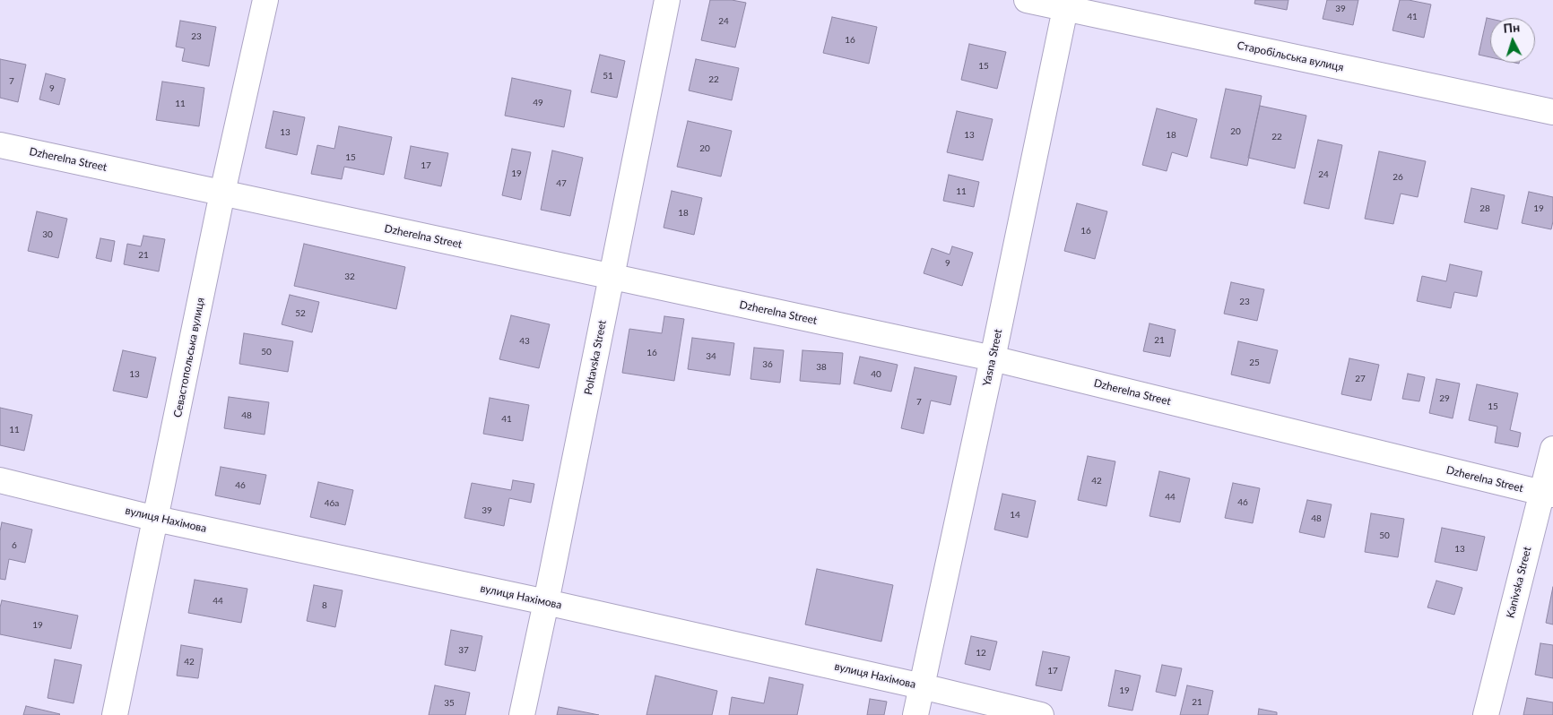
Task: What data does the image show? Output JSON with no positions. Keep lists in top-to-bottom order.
{
  "streets": {
    "street": [
      "Старобільська вулиця",
      "Dzherelna Street",
      "Севастопольська вулиця",
      "Poltavska Street",
      "Yasna Street",
      "вулиця Нахімова",
      "Kanivska Street"
    ]
  },
  "crossings": [
    ["Старобільська вулиця", "Yasna Street"],
    ["Dzherelna Street", "Севастопольська вулиця"],
    ["Dzherelna Street", "Poltavska Street"],
    ["Dzherelna Street", "Yasna Street"],
    ["Dzherelna Street", "Kanivska Street"],
    ["Севастопольська вулиця", "вулиця Нахімова"],
    ["Poltavska Street", "вулиця Нахімова"],
    ["Yasna Street", "вулиця Нахімова"]
  ],
  "house_numbers": [
    "39",
    "41",
    "24",
    "23",
    "16",
    "15",
    "51",
    "22",
    "7",
    "9",
    "49",
    "11",
    "20",
    "13",
    "13",
    "18",
    "22",
    "20",
    "15",
    "17",
    "19",
    "24",
    "26",
    "47",
    "11",
    "28",
    "19",
    "18",
    "16",
    "30",
    "21",
    "9",
    "32",
    "23",
    "52",
    "21",
    "43",
    "50",
    "16",
    "34",
    "25",
    "36",
    "38",
    "13",
    "40",
    "27",
    "29",
    "7",
    "15",
    "48",
    "41",
    "11",
    "42",
    "46",
    "44",
    "46",
    "46а",
    "39",
    "14",
    "48",
    "50",
    "6",
    "13",
    "44",
    "8",
    "19",
    "37",
    "12",
    "42",
    "17",
    "19",
    "21",
    "35"
  ],
  "north": "top"
}
